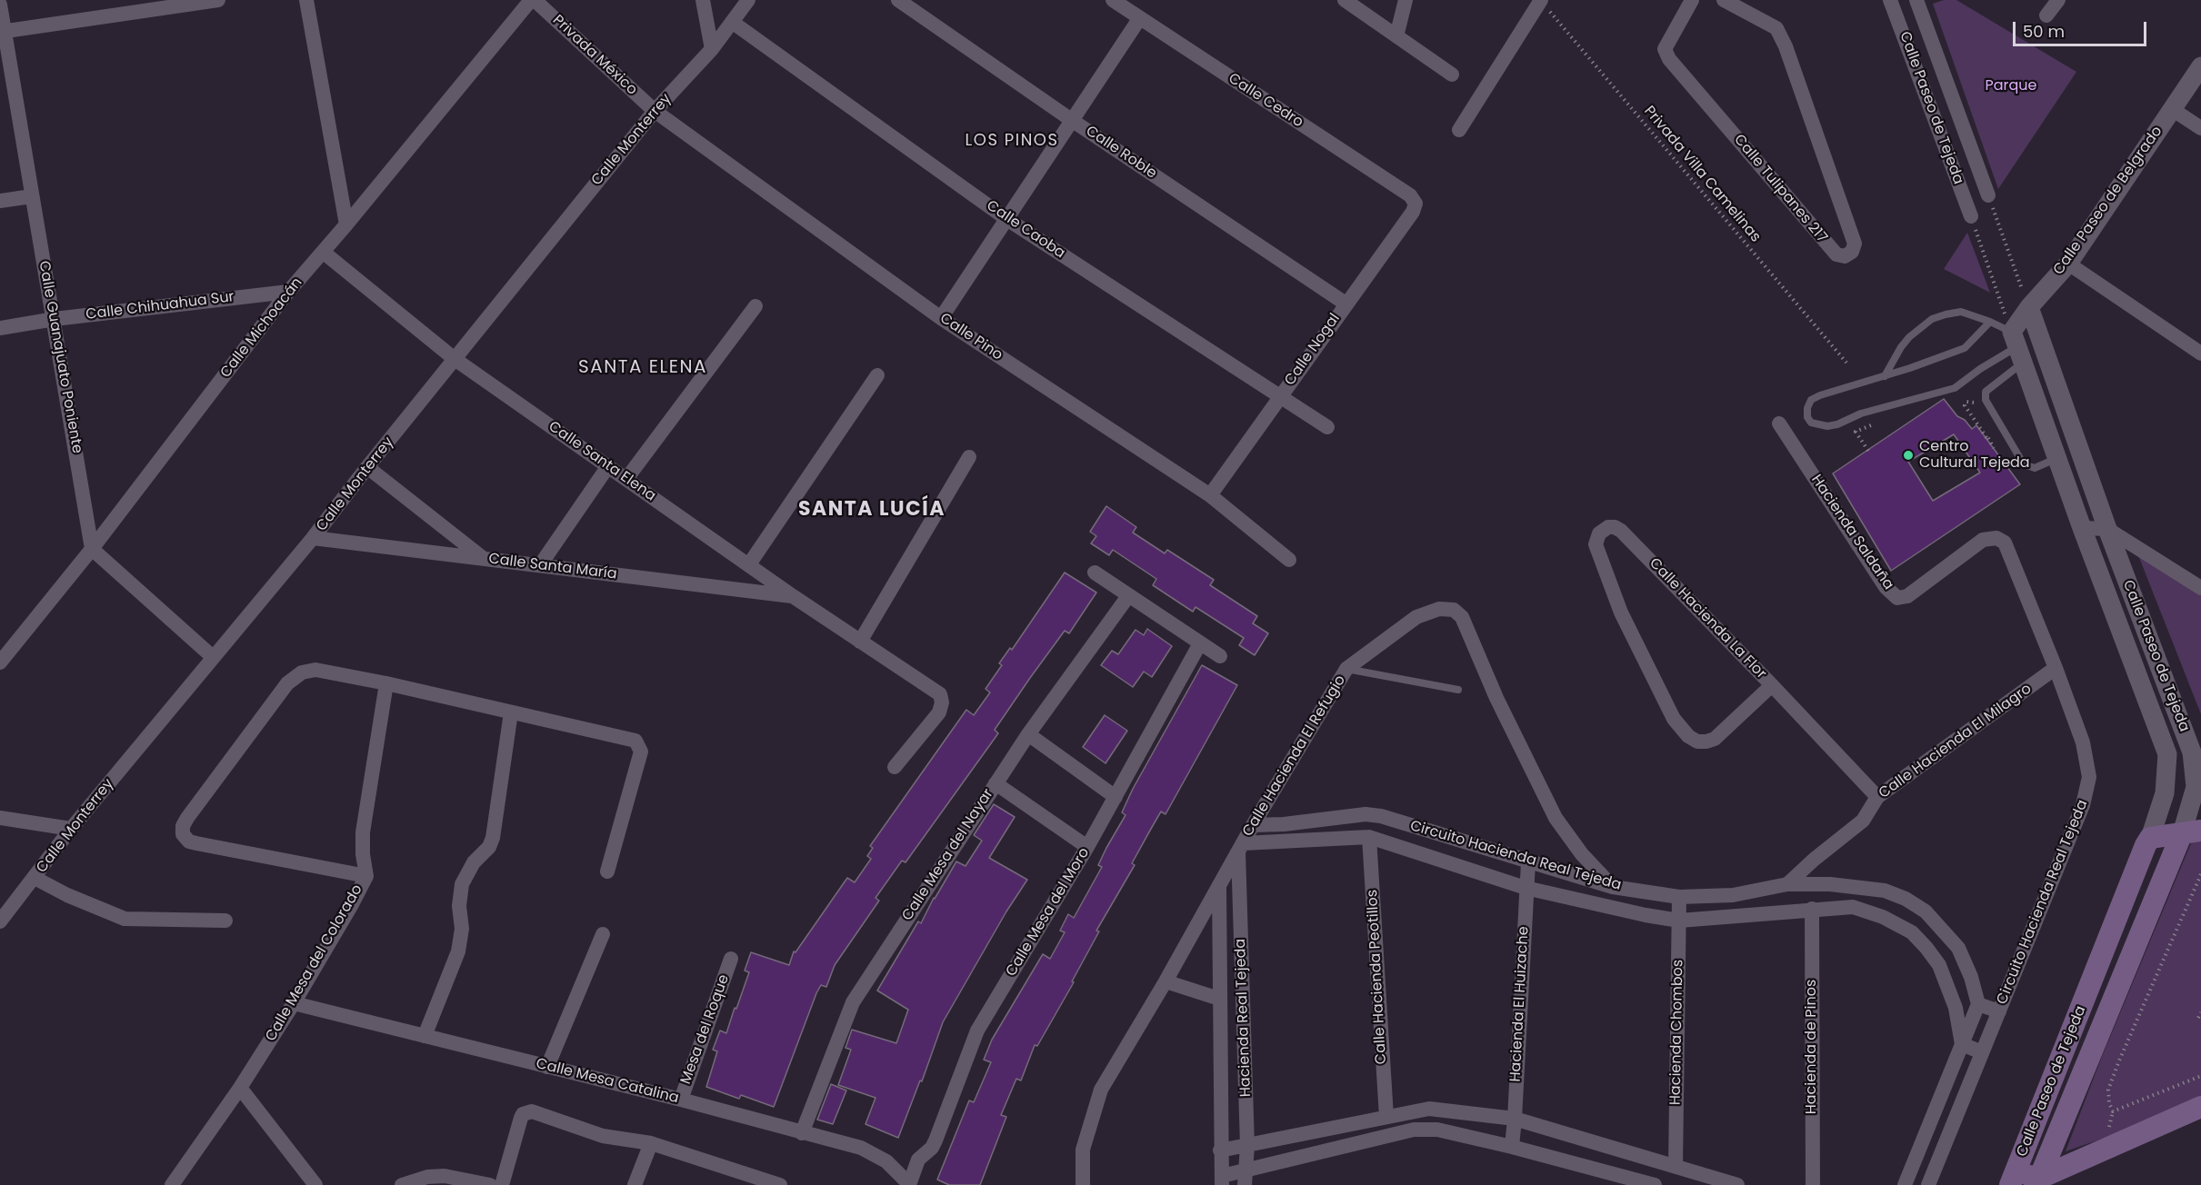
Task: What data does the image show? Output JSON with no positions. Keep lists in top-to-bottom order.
{
  "streets": {
    "main road": ["Calle Paseo de Tejeda"],
    "street": [
      "Privada México",
      "Calle Cedro",
      "Calle Monterrey",
      "Calle Roble",
      "Calle Tulipanes 217",
      "Calle Paseo de Belgrado",
      "Calle Caoba",
      "Calle Chihuahua Sur",
      "Calle Michoacán",
      "Calle Pino",
      "Calle Nogal",
      "Calle Guanajuato Poniente",
      "Calle Santa Elena",
      "Hacienda Saldaña",
      "Calle Santa María",
      "Calle Hacienda La Flor",
      "Calle Hacienda El Milagro",
      "Calle Hacienda El Refugio",
      "Calle Mesa del Nayar",
      "Circuito Hacienda Real Tejeda",
      "Calle Mesa del Moro",
      "Calle Mesa del Colorado",
      "Calle Hacienda Peotillos",
      "Hacienda El Huizache",
      "Hacienda Real Tejeda",
      "Mesa del Roque",
      "Hacienda Chombos",
      "Hacienda de Pinos",
      "Calle Mesa Catalina"
    ],
    "path": ["Privada Villa Camelinas"]
  },
  "crossings": [
    ["Privada México", "Calle Monterrey"],
    ["Privada México", "Calle Michoacán"],
    ["Privada México", "Calle Pino"],
    ["Calle Cedro", "Calle Nogal"],
    ["Calle Paseo de Tejeda", "Calle Paseo de Belgrado"],
    ["Calle Monterrey", "Calle Caoba"],
    ["Calle Monterrey", "Calle Pino"],
    ["Calle Monterrey", "Calle Santa Elena"],
    ["Calle Monterrey", "Calle Santa María"],
    ["Calle Roble", "Calle Nogal"],
    ["Calle Caoba", "Calle Nogal"],
    ["Calle Chihuahua Sur", "Calle Michoacán"],
    ["Calle Chihuahua Sur", "Calle Guanajuato Poniente"],
    ["Calle Michoacán", "Calle Guanajuato Poniente"],
    ["Calle Michoacán", "Calle Santa Elena"],
    ["Calle Pino", "Calle Nogal"],
    ["Calle Santa Elena", "Calle Santa María"],
    ["Hacienda Saldaña", "Calle Hacienda El Milagro"],
    ["Hacienda Saldaña", "Circuito Hacienda Real Tejeda"],
    ["Calle Hacienda El Milagro", "Circuito Hacienda Real Tejeda"],
    ["Calle Hacienda El Refugio", "Circuito Hacienda Real Tejeda"],
    ["Calle Hacienda El Refugio", "Hacienda Real Tejeda"],
    ["Calle Mesa del Nayar", "Calle Mesa Catalina"],
    ["Circuito Hacienda Real Tejeda", "Calle Hacienda Peotillos"],
    ["Circuito Hacienda Real Tejeda", "Hacienda El Huizache"],
    ["Circuito Hacienda Real Tejeda", "Hacienda Real Tejeda"],
    ["Circuito Hacienda Real Tejeda", "Hacienda Chombos"],
    ["Circuito Hacienda Real Tejeda", "Hacienda de Pinos"],
    ["Calle Mesa del Moro", "Calle Mesa Catalina"],
    ["Calle Mesa del Colorado", "Calle Mesa Catalina"],
    ["Mesa del Roque", "Calle Mesa Catalina"]
  ],
  "districts": ["LOS PINOS", "SANTA ELENA", "SANTA LUCÍA"],
  "parks": ["Parque"],
  "places": ["Centro Cultural Tejeda"],
  "scale_bar": "50 m"
}
